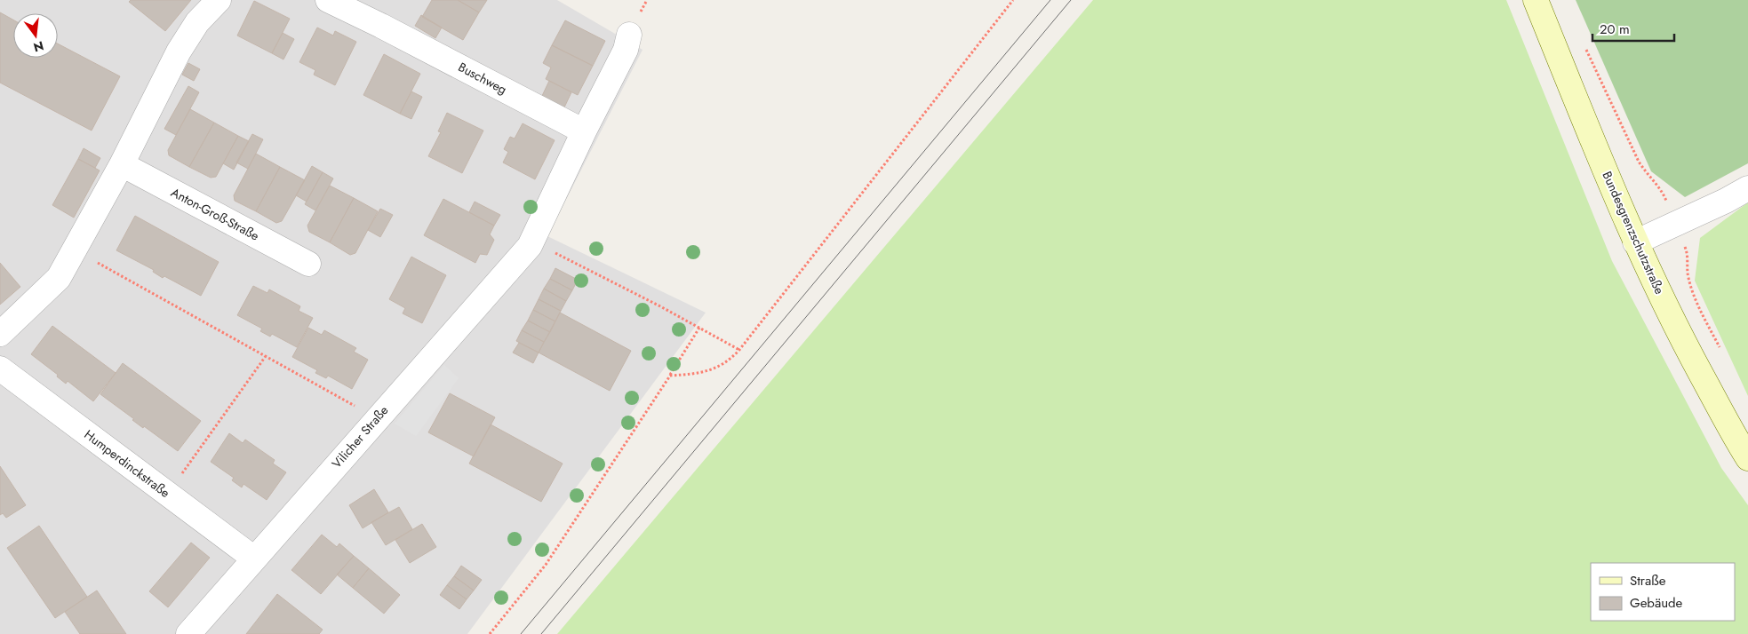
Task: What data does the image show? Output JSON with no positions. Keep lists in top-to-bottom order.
{
  "streets": {
    "street": [
      "Buschweg",
      "Anton-Groß-Straße",
      "Bundesgrenzschutzstraße",
      "Vilicher Straße",
      "Humperdinckstraße"
    ]
  },
  "crossings": [
    ["Vilicher Straße", "Humperdinckstraße"]
  ],
  "legend": ["Straße", "Gebäude"],
  "scale_bar": "20 m",
  "north": "bottom"
}
